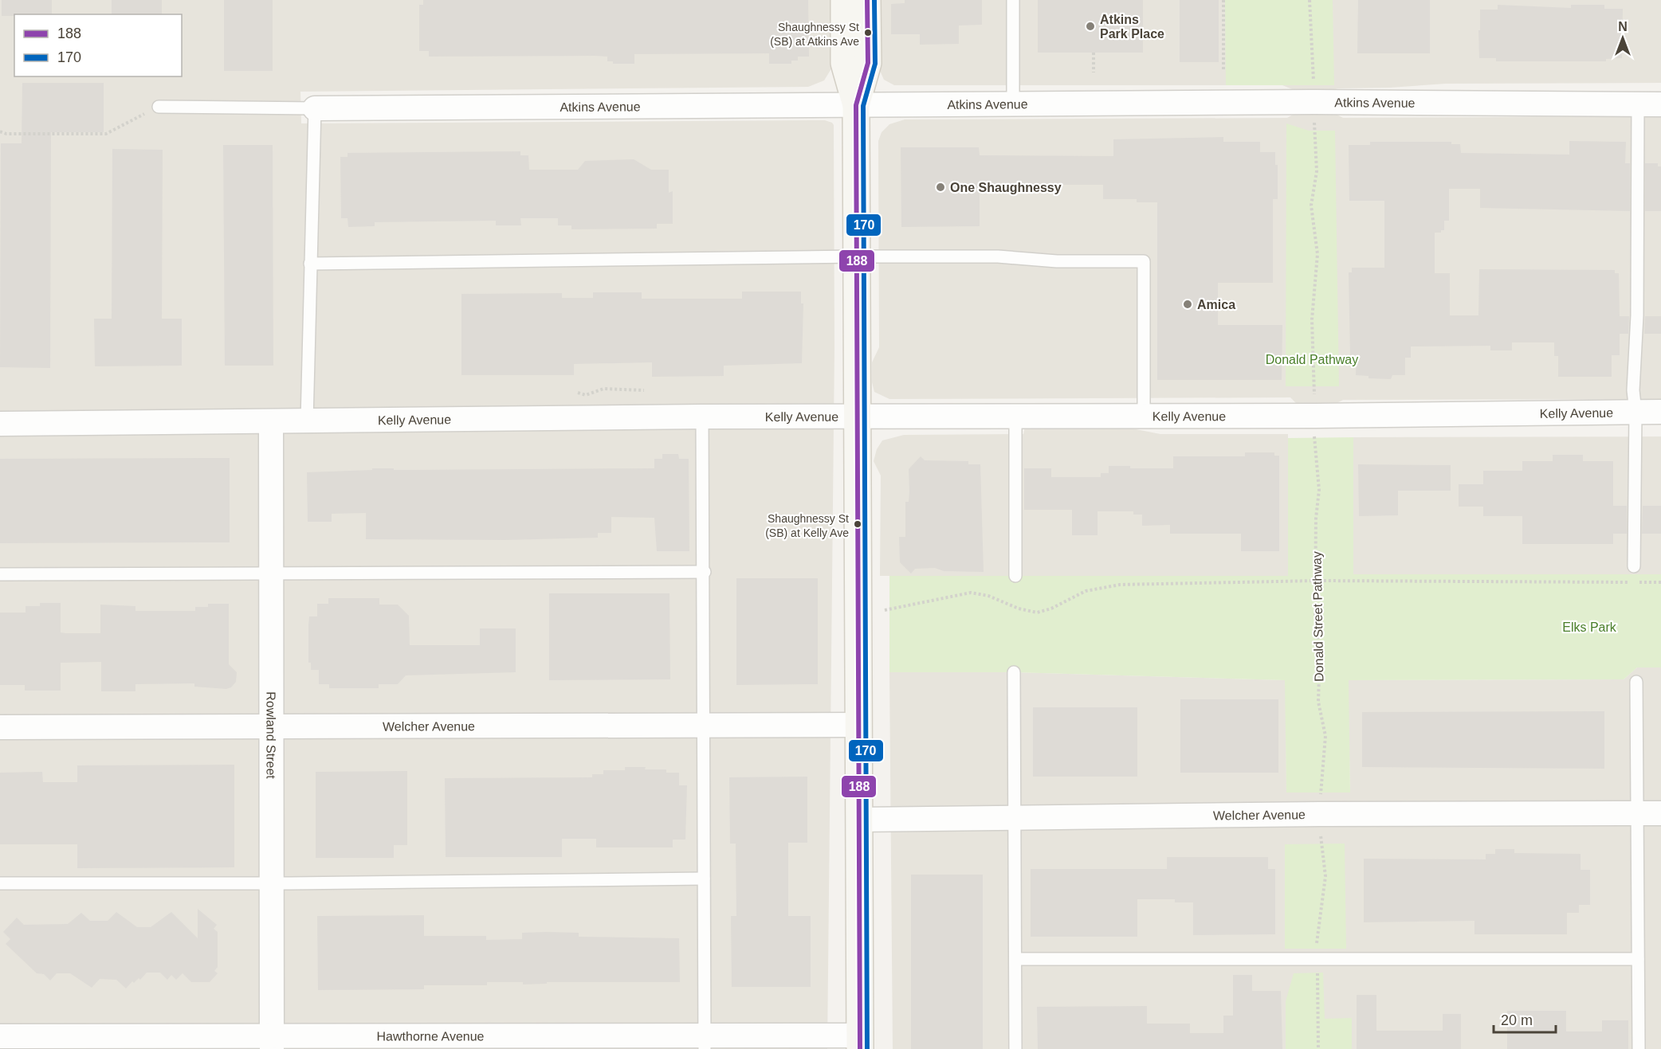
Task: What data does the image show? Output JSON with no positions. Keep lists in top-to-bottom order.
{
  "streets": {
    "street": [
      "Atkins Avenue",
      "Kelly Avenue",
      "Welcher Avenue",
      "Rowland Street",
      "Hawthorne Avenue"
    ],
    "path": ["Donald Street Pathway"]
  },
  "crossings": [
    ["Kelly Avenue", "Rowland Street"],
    ["Welcher Avenue", "Rowland Street"],
    ["Rowland Street", "Hawthorne Avenue"]
  ],
  "parks": ["Donald Pathway", "Elks Park"],
  "places": [
    "Atkins Park Place",
    "Shaughnessy St (SB) at Atkins Ave",
    "One Shaughnessy",
    "Amica",
    "Shaughnessy St (SB) at Kelly Ave"
  ],
  "lines": ["transit line 188", "transit line 170"],
  "legend": ["188", "170"],
  "scale_bar": "20 m",
  "north": "top"
}
